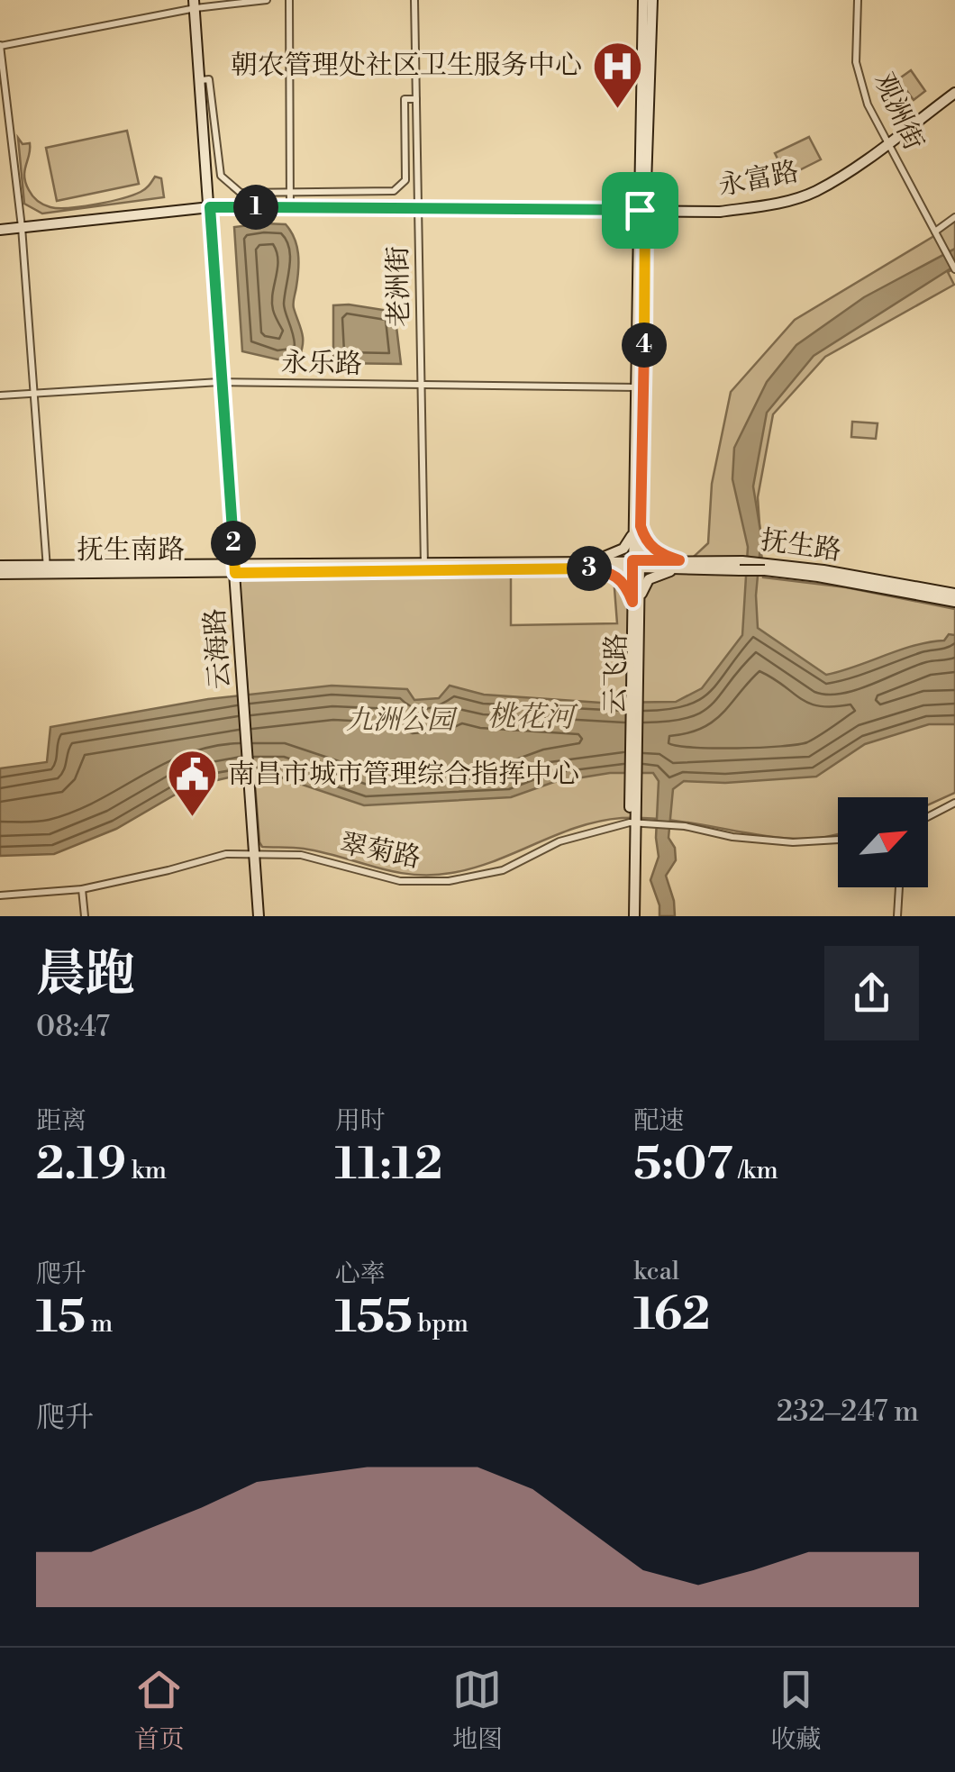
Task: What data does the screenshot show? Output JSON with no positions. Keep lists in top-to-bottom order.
{
  "streets": {
    "main road": [
      "永富路",
      "抚生路",
      "抚生南路",
      "云海路",
      "云飞路"
    ],
    "street": [
      "观洲街",
      "老洲街",
      "永乐路",
      "翠菊路"
    ]
  },
  "crossings": [
    ["观洲街", "永富路"],
    ["永富路", "老洲街"],
    ["永富路", "云海路"],
    ["永富路", "云飞路"],
    ["老洲街", "永乐路"],
    ["老洲街", "抚生南路"],
    ["永乐路", "云海路"],
    ["永乐路", "云飞路"],
    ["抚生路", "抚生南路"],
    ["抚生路", "云飞路"],
    ["抚生南路", "云海路"],
    ["抚生南路", "云飞路"],
    ["云海路", "翠菊路"],
    ["云飞路", "翠菊路"]
  ],
  "water": ["桃花河"],
  "parks": ["九洲公园"],
  "places": {
    "hospital": ["朝农管理处社区卫生服务中心"],
    "public building": ["南昌市城市管理综合指挥中心"]
  },
  "north": "top right",
  "page": {
    "pins": [
      "1",
      "4",
      "2",
      "3"
    ],
    "heading": ["晨跑", "08:47"],
    "stats": [
      ["距离", "2.19 km"],
      ["用时", "11:12"],
      ["配速", "5:07 /km"],
      ["爬升", "15 m"],
      ["心率", "155 bpm"],
      ["kcal", "162"]
    ],
    "chart": ["爬升", "232–247 m"],
    "tabs": ["首页", "地图", "收藏"]
  }
}
